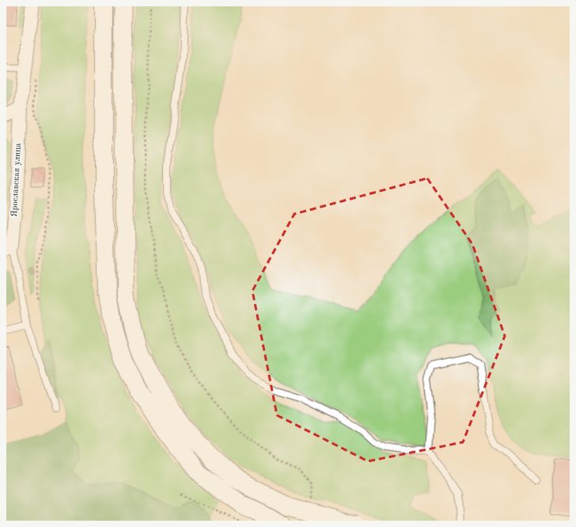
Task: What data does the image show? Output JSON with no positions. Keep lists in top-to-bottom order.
{
  "streets": {
    "street": ["Ярославская улица"]
  }
}
